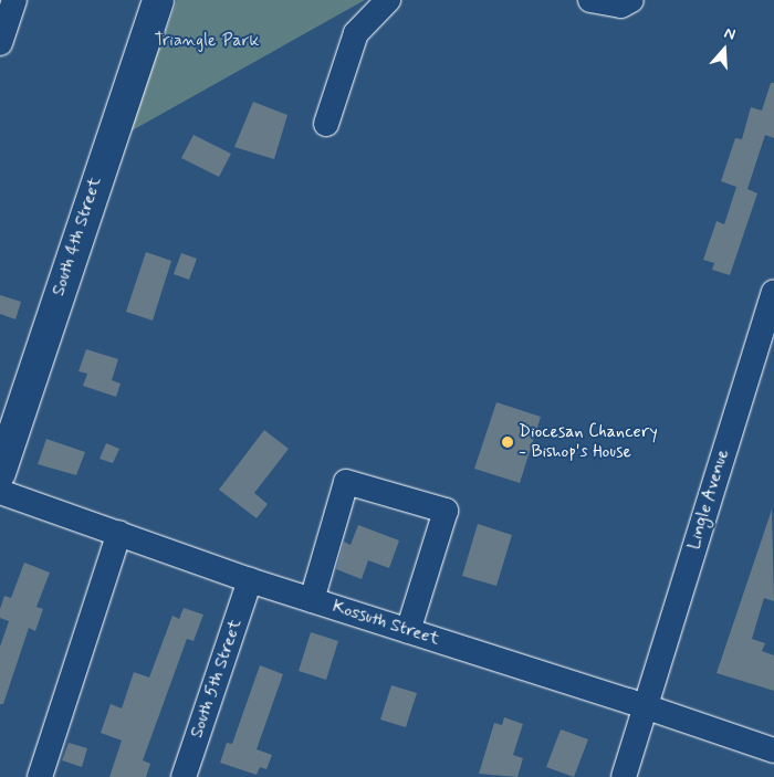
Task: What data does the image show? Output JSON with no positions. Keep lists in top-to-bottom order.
{
  "streets": {
    "main road": ["South 4th Street"],
    "street": ["Lingle Avenue", "Kossuth Street", "South 5th Street"]
  },
  "crossings": [
    ["Lingle Avenue", "Kossuth Street"],
    ["Kossuth Street", "South 5th Street"]
  ],
  "parks": ["Triangle Park"],
  "places": ["Diocesan Chancery - Bishop's House"],
  "north": "top"
}
